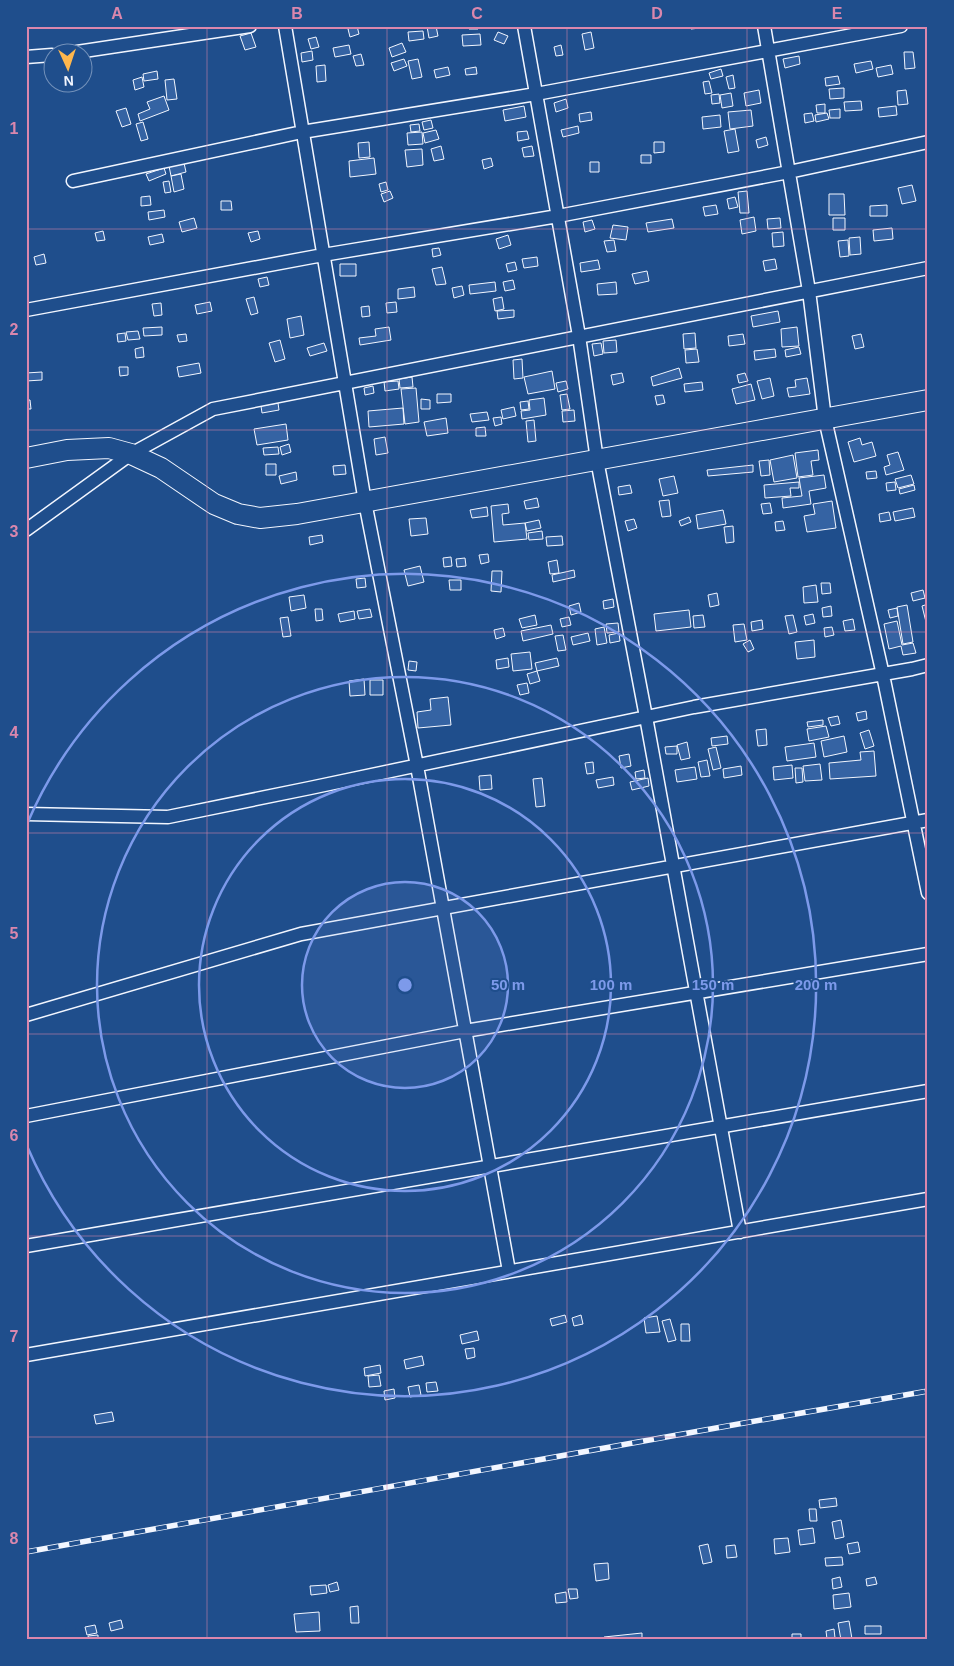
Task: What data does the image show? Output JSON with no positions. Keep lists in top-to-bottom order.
{
  "north": "bottom",
  "grid": {
    "columns": [
      "A",
      "B",
      "C",
      "D",
      "E"
    ],
    "rows": [
      "1",
      "2",
      "3",
      "4",
      "5",
      "6",
      "7",
      "8"
    ]
  },
  "rings": [
    "50 m",
    "100 m",
    "150 m",
    "200 m"
  ]
}
